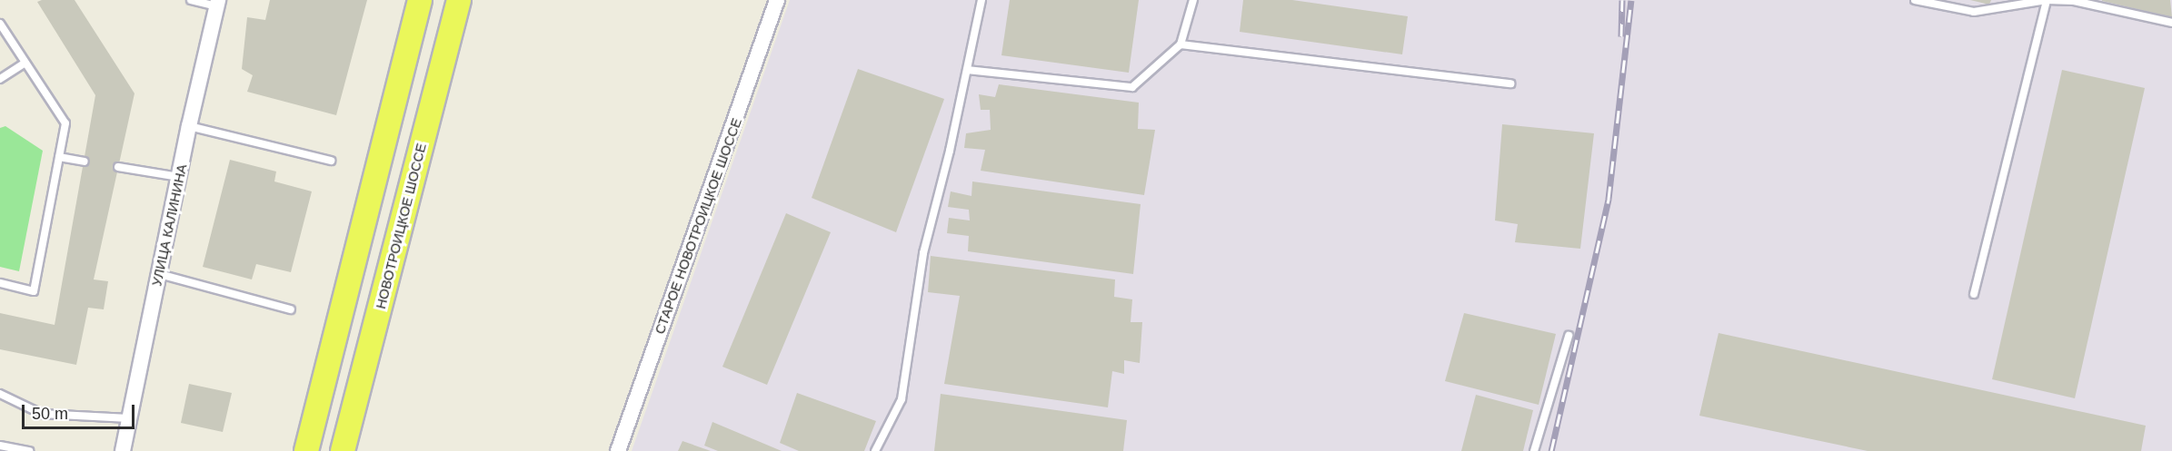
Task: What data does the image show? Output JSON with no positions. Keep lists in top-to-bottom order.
{
  "streets": {
    "main road": ["НОВОТРОИЦКОЕ ШОССЕ"],
    "street": ["УЛИЦА КАЛИНИНА", "СТАРОЕ НОВОТРОИЦКОЕ ШОССЕ"]
  },
  "scale_bar": "50 m"
}
